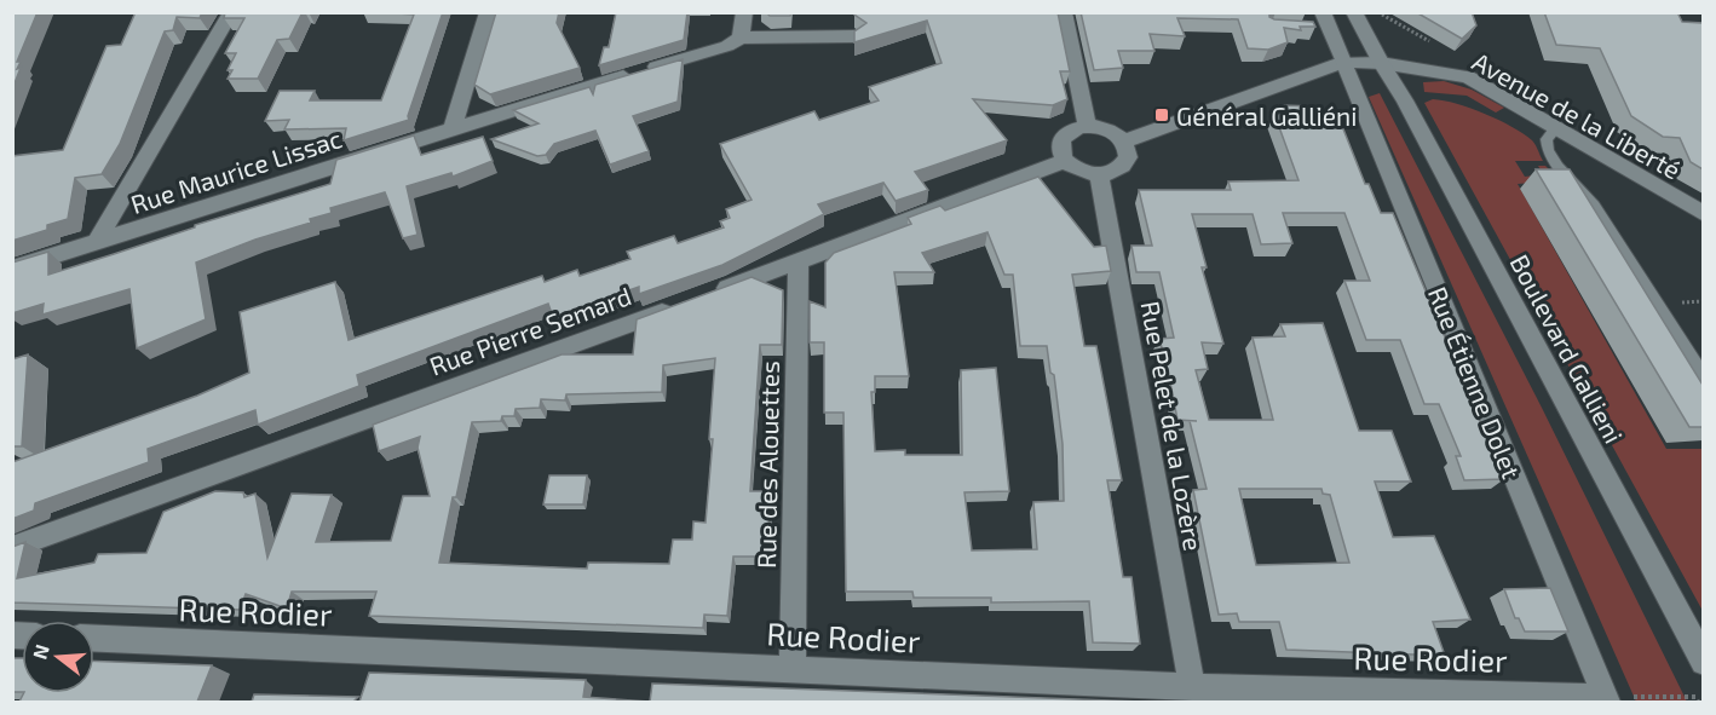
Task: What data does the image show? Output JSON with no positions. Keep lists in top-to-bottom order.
{
  "streets": {
    "street": [
      "Avenue de la Liberté",
      "Rue Maurice Lissac",
      "Rue Pierre Semard",
      "Boulevard Gallieni",
      "Rue Étienne Dolet",
      "Rue Pelet de la Lozère",
      "Rue des Alouettes",
      "Rue Rodier"
    ]
  },
  "crossings": [
    ["Avenue de la Liberté", "Boulevard Gallieni"],
    ["Avenue de la Liberté", "Rue Étienne Dolet"],
    ["Rue Étienne Dolet", "Rue Rodier"],
    ["Rue Pelet de la Lozère", "Rue Rodier"],
    ["Rue des Alouettes", "Rue Rodier"]
  ],
  "places": {
    "transit": ["Général Galliéni"]
  },
  "north": "left"
}
